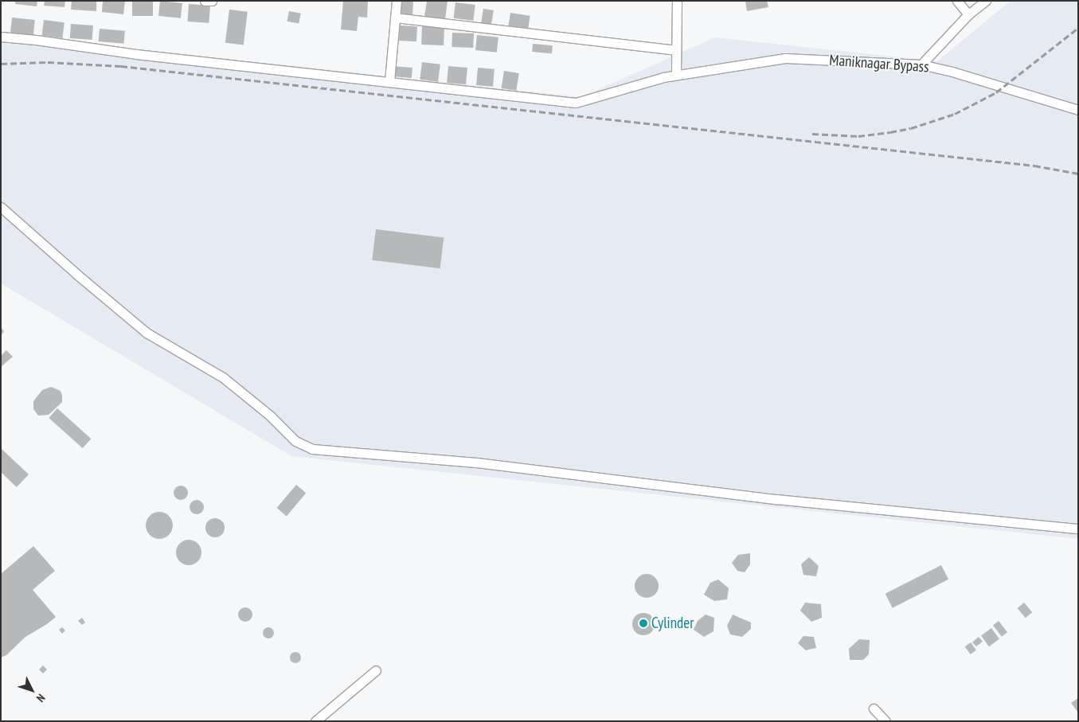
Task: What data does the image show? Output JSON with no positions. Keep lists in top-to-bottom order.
{
  "streets": {
    "street": ["Maniknagar Bypass"]
  },
  "places": ["Cylinder"],
  "north": "bottom right"
}
